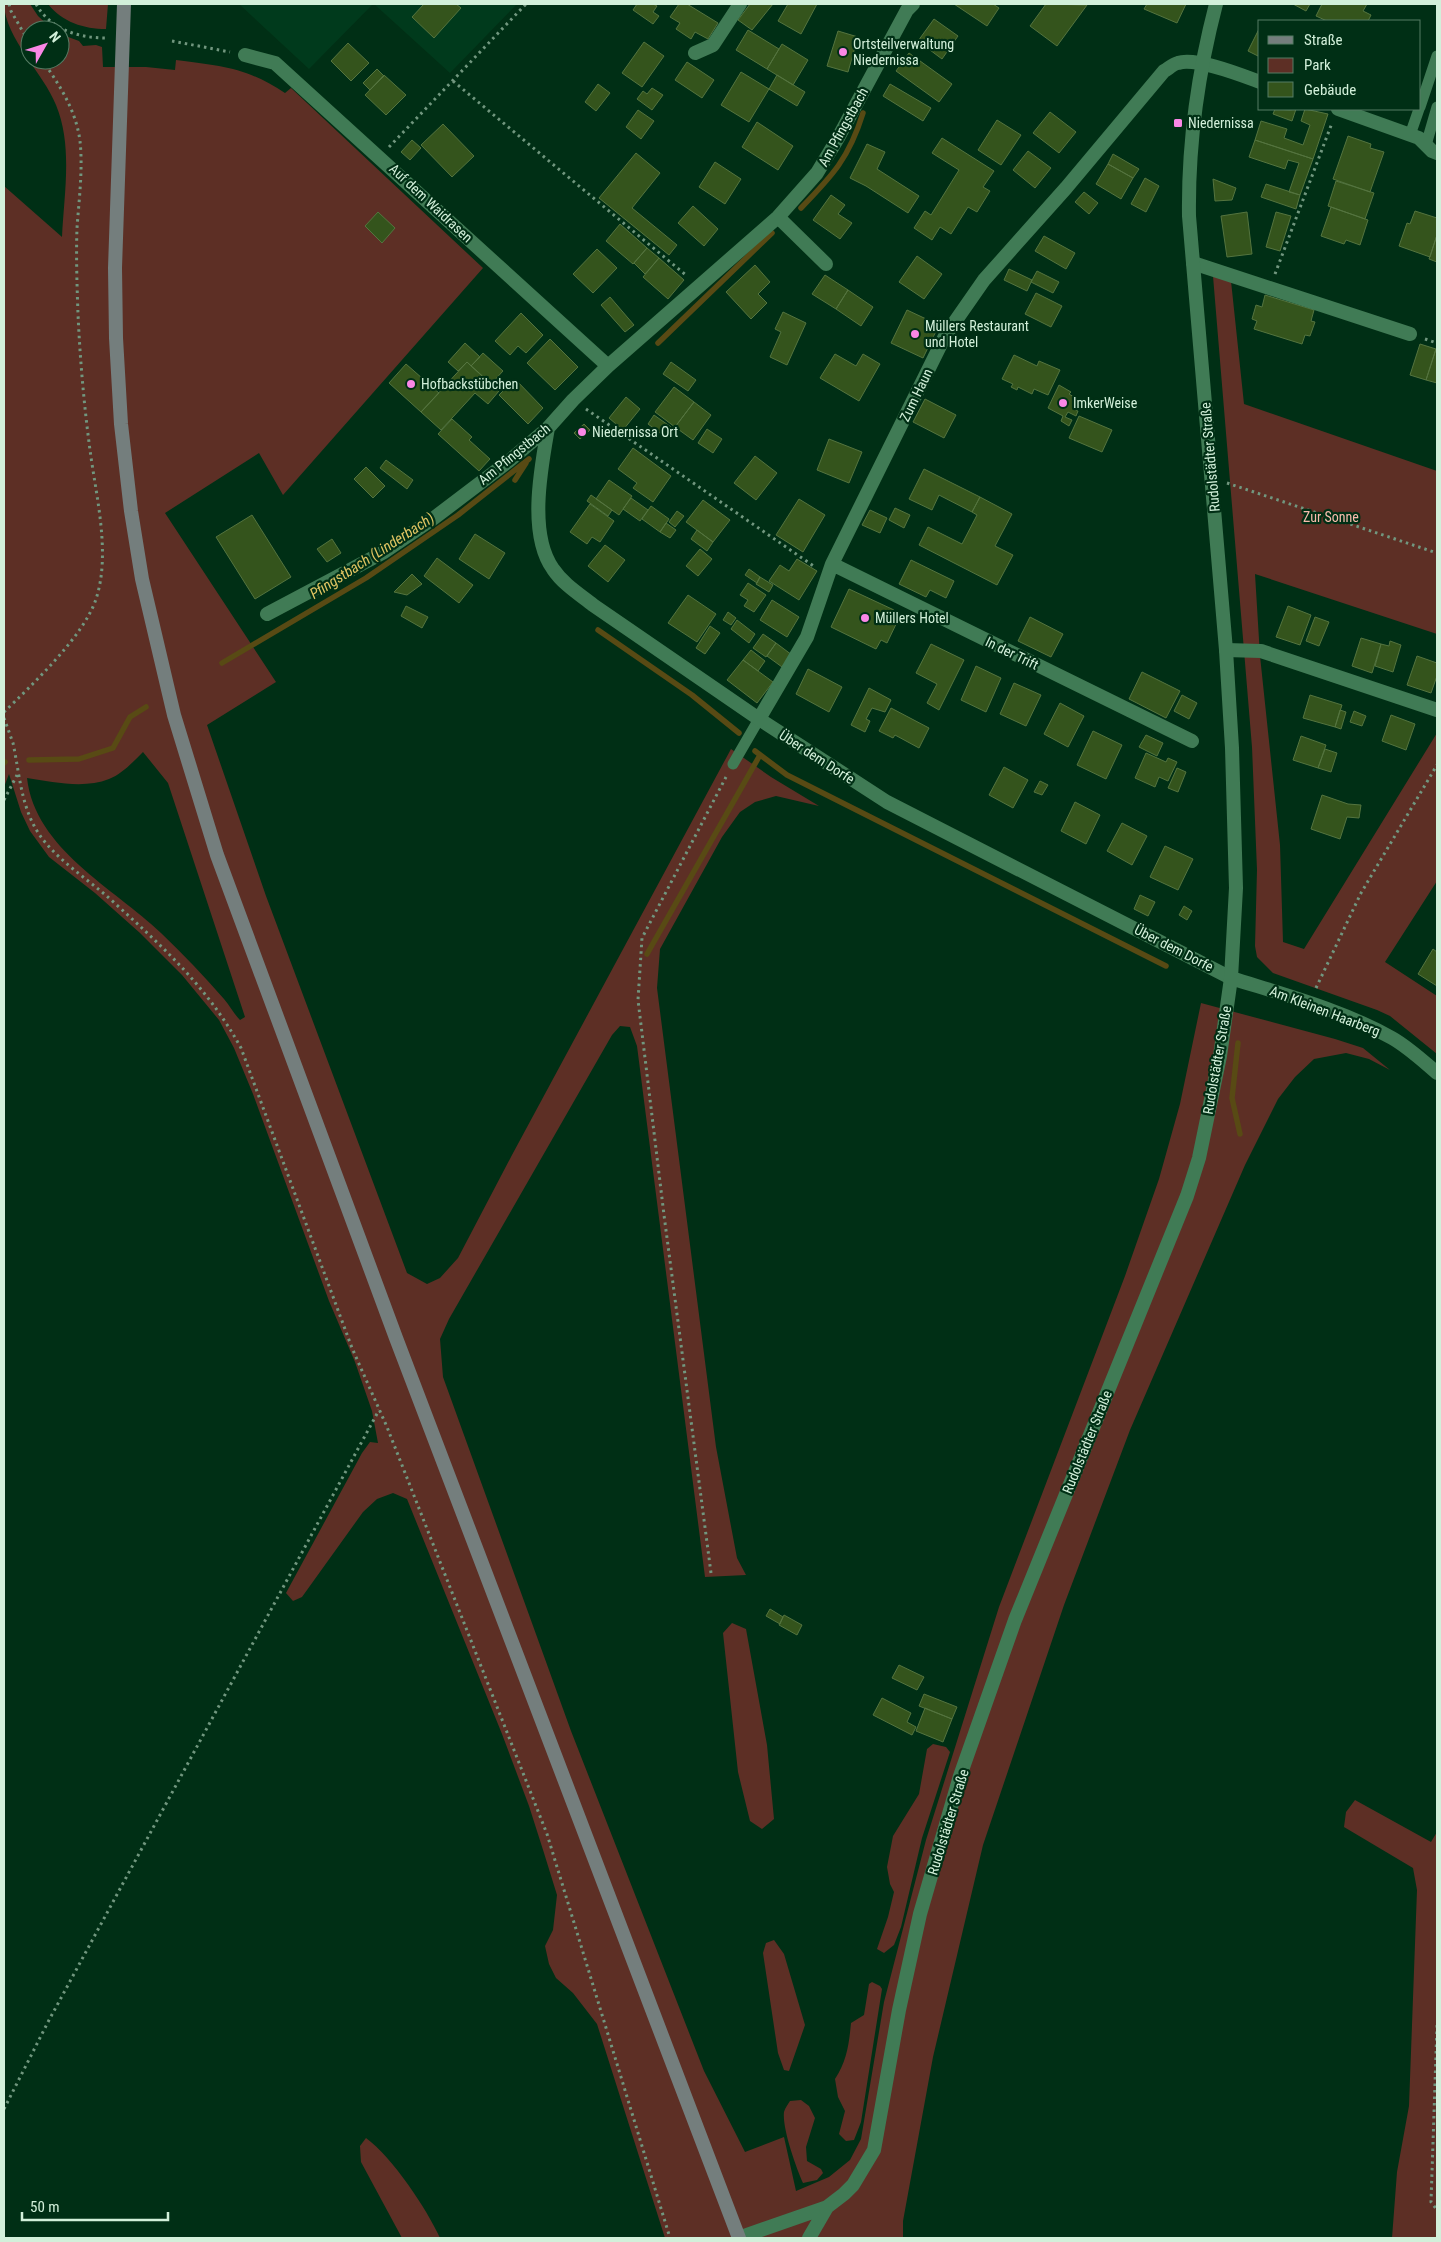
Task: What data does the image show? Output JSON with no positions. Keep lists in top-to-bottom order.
{
  "streets": {
    "street": [
      "Am Pfingstbach",
      "Auf dem Waidrasen",
      "Zum Haun",
      "Rudolstädter Straße",
      "In der Trift",
      "Über dem Dorfe",
      "Am Kleinen Haarberg"
    ]
  },
  "crossings": [
    ["Am Pfingstbach", "Auf dem Waidrasen"],
    ["Am Pfingstbach", "Über dem Dorfe"],
    ["Zum Haun", "Rudolstädter Straße"],
    ["Zum Haun", "In der Trift"],
    ["Zum Haun", "Über dem Dorfe"],
    ["Rudolstädter Straße", "Über dem Dorfe"],
    ["Rudolstädter Straße", "Am Kleinen Haarberg"],
    ["Über dem Dorfe", "Am Kleinen Haarberg"]
  ],
  "water": ["Pfingstbach (Linderbach)"],
  "parks": ["Zur Sonne"],
  "places": {
    "other": [
      "Ortsteilverwaltung Niedernissa",
      "Müllers Restaurant und Hotel",
      "Hofbackstübchen",
      "ImkerWeise",
      "Niedernissa Ort",
      "Müllers Hotel"
    ],
    "transit": ["Niedernissa"]
  },
  "legend": ["Straße", "Park", "Gebäude"],
  "scale_bar": "50 m",
  "north": "top right"
}
